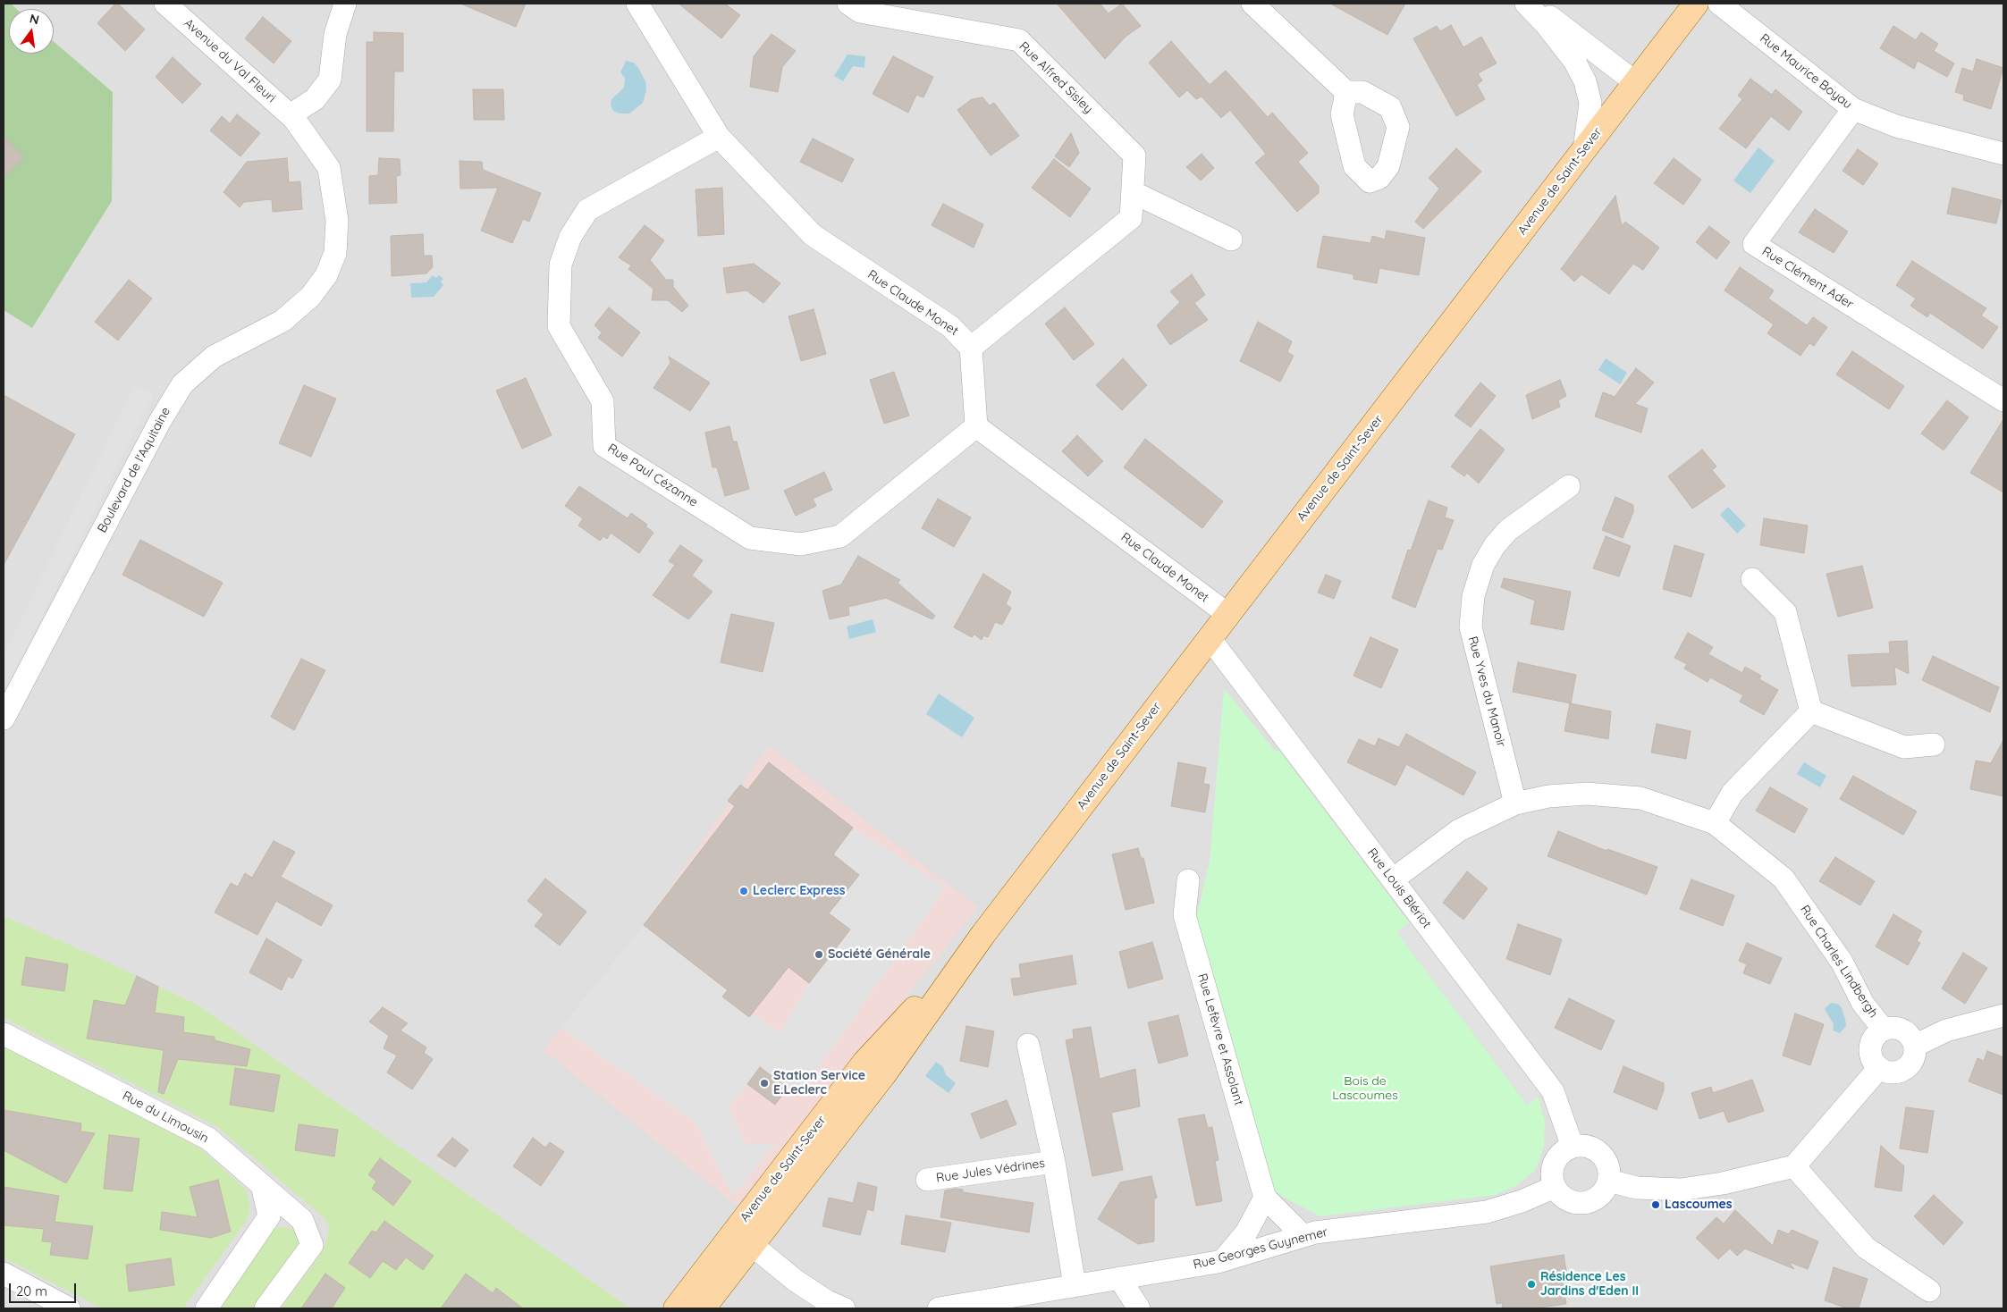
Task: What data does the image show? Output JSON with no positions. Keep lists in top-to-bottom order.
{
  "streets": {
    "main road": ["Avenue de Saint-Sever"],
    "street": [
      "Avenue du Val Fleuri",
      "Rue Maurice Boyau",
      "Rue Alfred Sisley",
      "Rue Clément Ader",
      "Rue Claude Monet",
      "Boulevard de l'Aquitaine",
      "Rue Paul Cézanne",
      "Rue Yves du Manoir",
      "Rue Louis Blériot",
      "Rue Charles Lindbergh",
      "Rue Lefèvre et Assolant",
      "Rue du Limousin",
      "Rue Jules Védrines",
      "Rue Georges Guynemer"
    ]
  },
  "crossings": [
    ["Avenue du Val Fleuri", "Boulevard de l'Aquitaine"],
    ["Rue Maurice Boyau", "Rue Clément Ader"],
    ["Rue Alfred Sisley", "Rue Claude Monet"],
    ["Avenue de Saint-Sever", "Rue Claude Monet"],
    ["Avenue de Saint-Sever", "Rue Louis Blériot"],
    ["Rue Claude Monet", "Rue Paul Cézanne"],
    ["Rue Yves du Manoir", "Rue Charles Lindbergh"],
    ["Rue Louis Blériot", "Rue Charles Lindbergh"],
    ["Rue Louis Blériot", "Rue Georges Guynemer"],
    ["Rue Lefèvre et Assolant", "Rue Georges Guynemer"],
    ["Rue Jules Védrines", "Rue Georges Guynemer"]
  ],
  "parks": ["Bois de Lascoumes"],
  "places": [
    "Leclerc Express",
    "Société Générale",
    "Station Service E.Leclerc",
    "Lascoumes",
    "Résidence Les Jardins d'Eden II"
  ],
  "scale_bar": "20 m",
  "north": "top"
}
